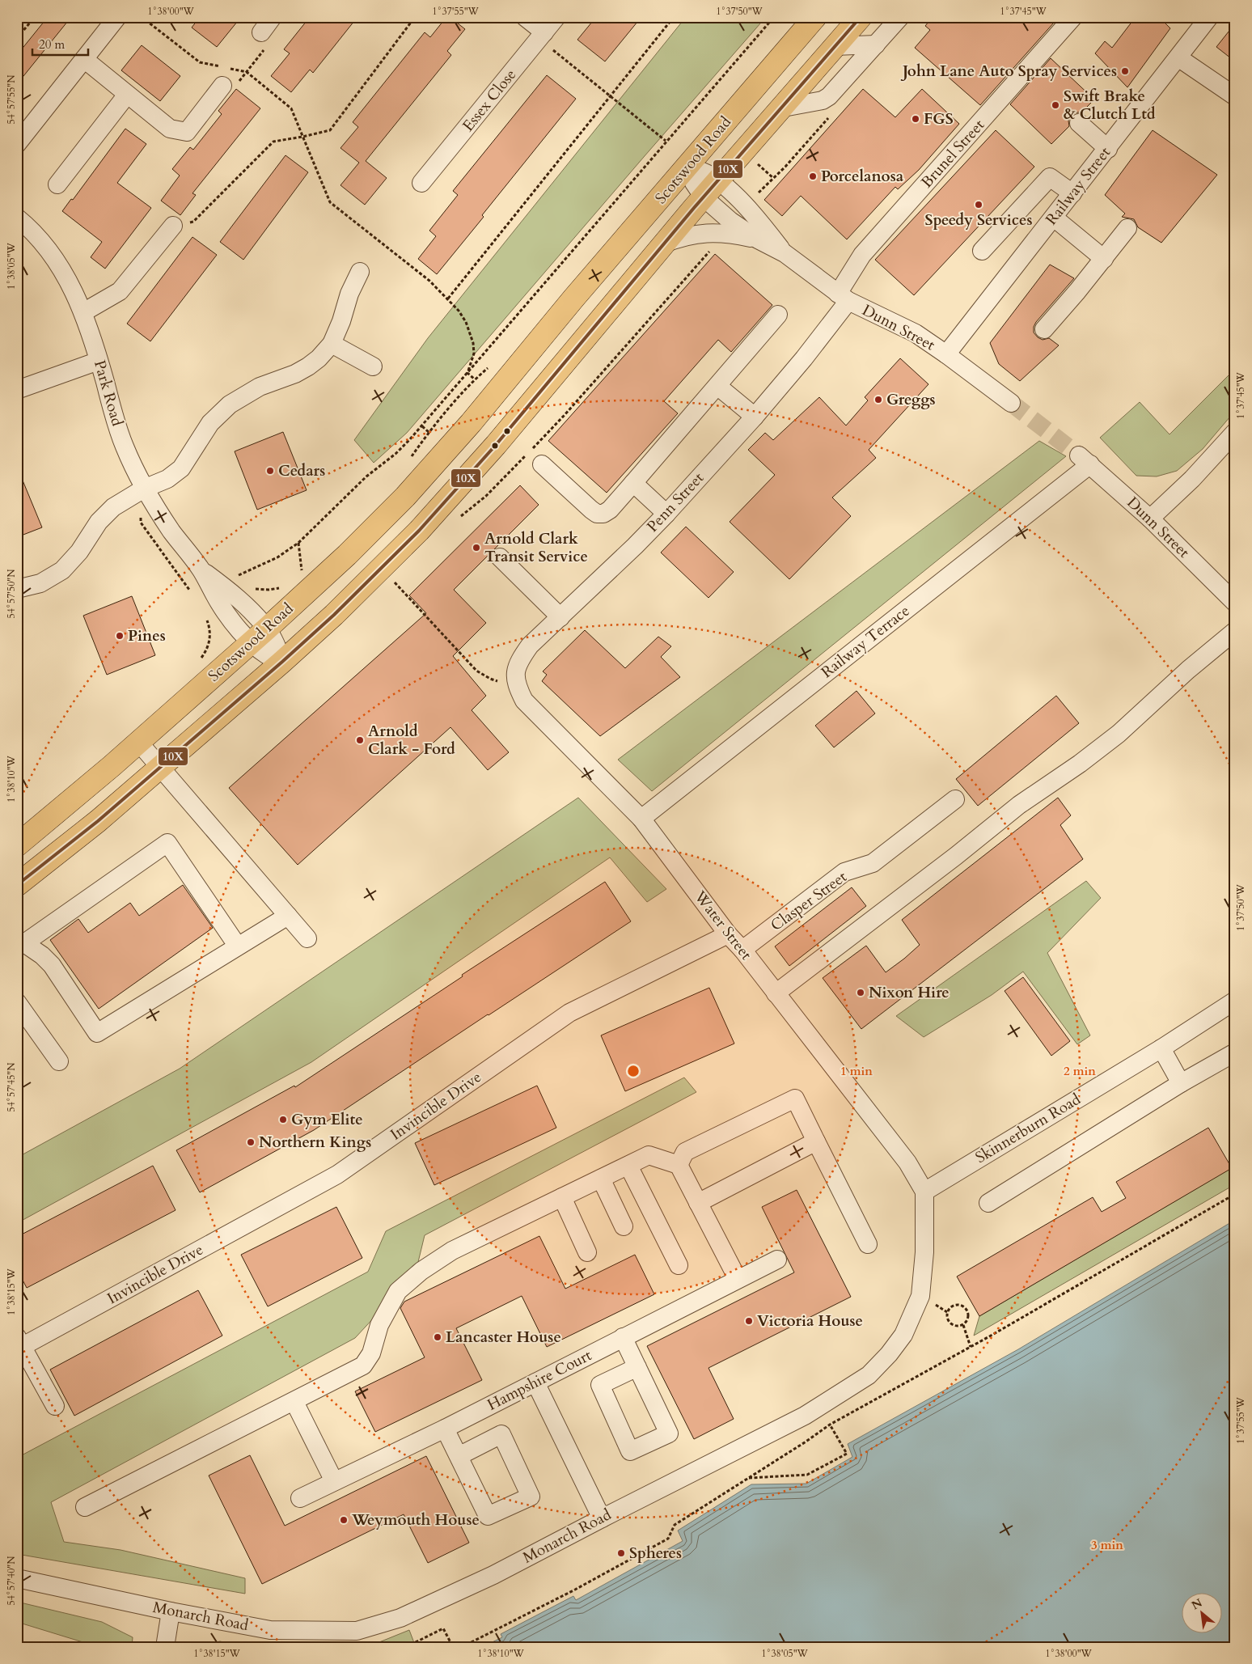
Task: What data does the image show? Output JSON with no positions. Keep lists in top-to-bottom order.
{
  "streets": {
    "main road": ["Scotswood Road"],
    "street": [
      "Essex Close",
      "Brunel Street",
      "Railway Street",
      "Dunn Street",
      "Park Road",
      "Penn Street",
      "Railway Terrace",
      "Clasper Street",
      "Water Street",
      "Invincible Drive",
      "Skinnerburn Road",
      "Hampshire Court",
      "Monarch Road"
    ]
  },
  "crossings": [
    ["Brunel Street", "Dunn Street"],
    ["Brunel Street", "Penn Street"],
    ["Scotswood Road", "Dunn Street"],
    ["Scotswood Road", "Park Road"],
    ["Railway Street", "Dunn Street"],
    ["Dunn Street", "Penn Street"],
    ["Dunn Street", "Railway Terrace"],
    ["Penn Street", "Water Street"],
    ["Railway Terrace", "Water Street"],
    ["Clasper Street", "Water Street"],
    ["Water Street", "Invincible Drive"],
    ["Water Street", "Monarch Road"],
    ["Skinnerburn Road", "Monarch Road"]
  ],
  "places": [
    "John Lane Auto Spray Services",
    "Swift Brake & Clutch Ltd",
    "FGS",
    "Porcelanosa",
    "Speedy Services",
    "Greggs",
    "Cedars",
    "Arnold Clark Transit Service",
    "Pines",
    "Arnold Clark - Ford",
    "Nixon Hire",
    "Gym Elite",
    "Northern Kings",
    "Victoria House",
    "Lancaster House",
    "Weymouth House",
    "Spheres"
  ],
  "lines": ["transit line 10X"],
  "scale_bar": "20 m",
  "north": "top left",
  "coordinates": [
    "1°38'00\"W",
    "1°37'55\"W",
    "1°37'50\"W",
    "1°37'45\"W",
    "54°57'55\"N",
    "1°38'05\"W",
    "54°57'50\"N",
    "1°38'10\"W",
    "54°57'45\"N",
    "1°38'15\"W",
    "54°57'40\"N"
  ],
  "rings": ["1 min", "2 min", "3 min"]
}
